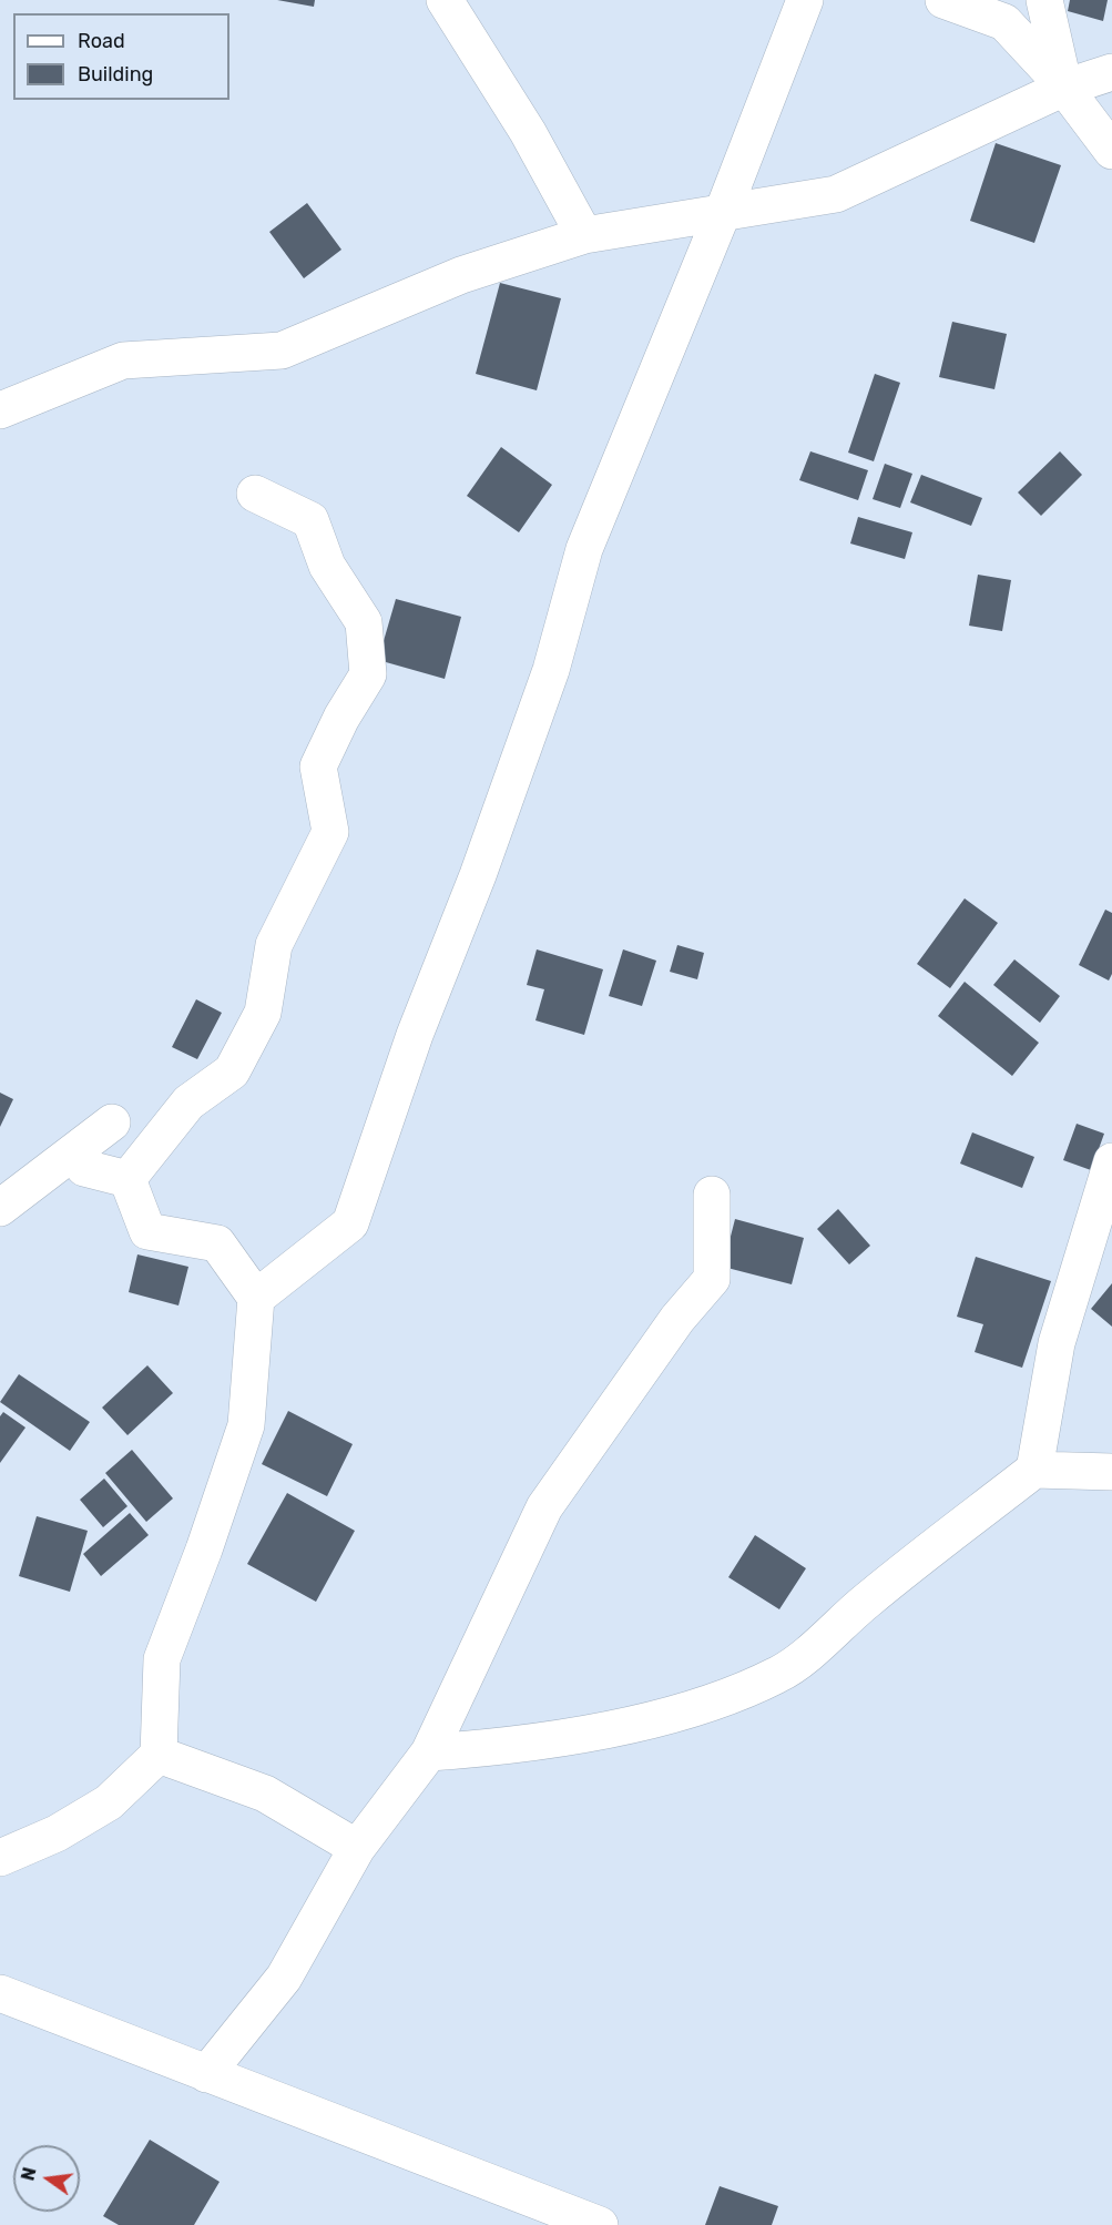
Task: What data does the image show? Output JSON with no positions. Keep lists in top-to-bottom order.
{
  "legend": ["Road", "Building"],
  "north": "left"
}
